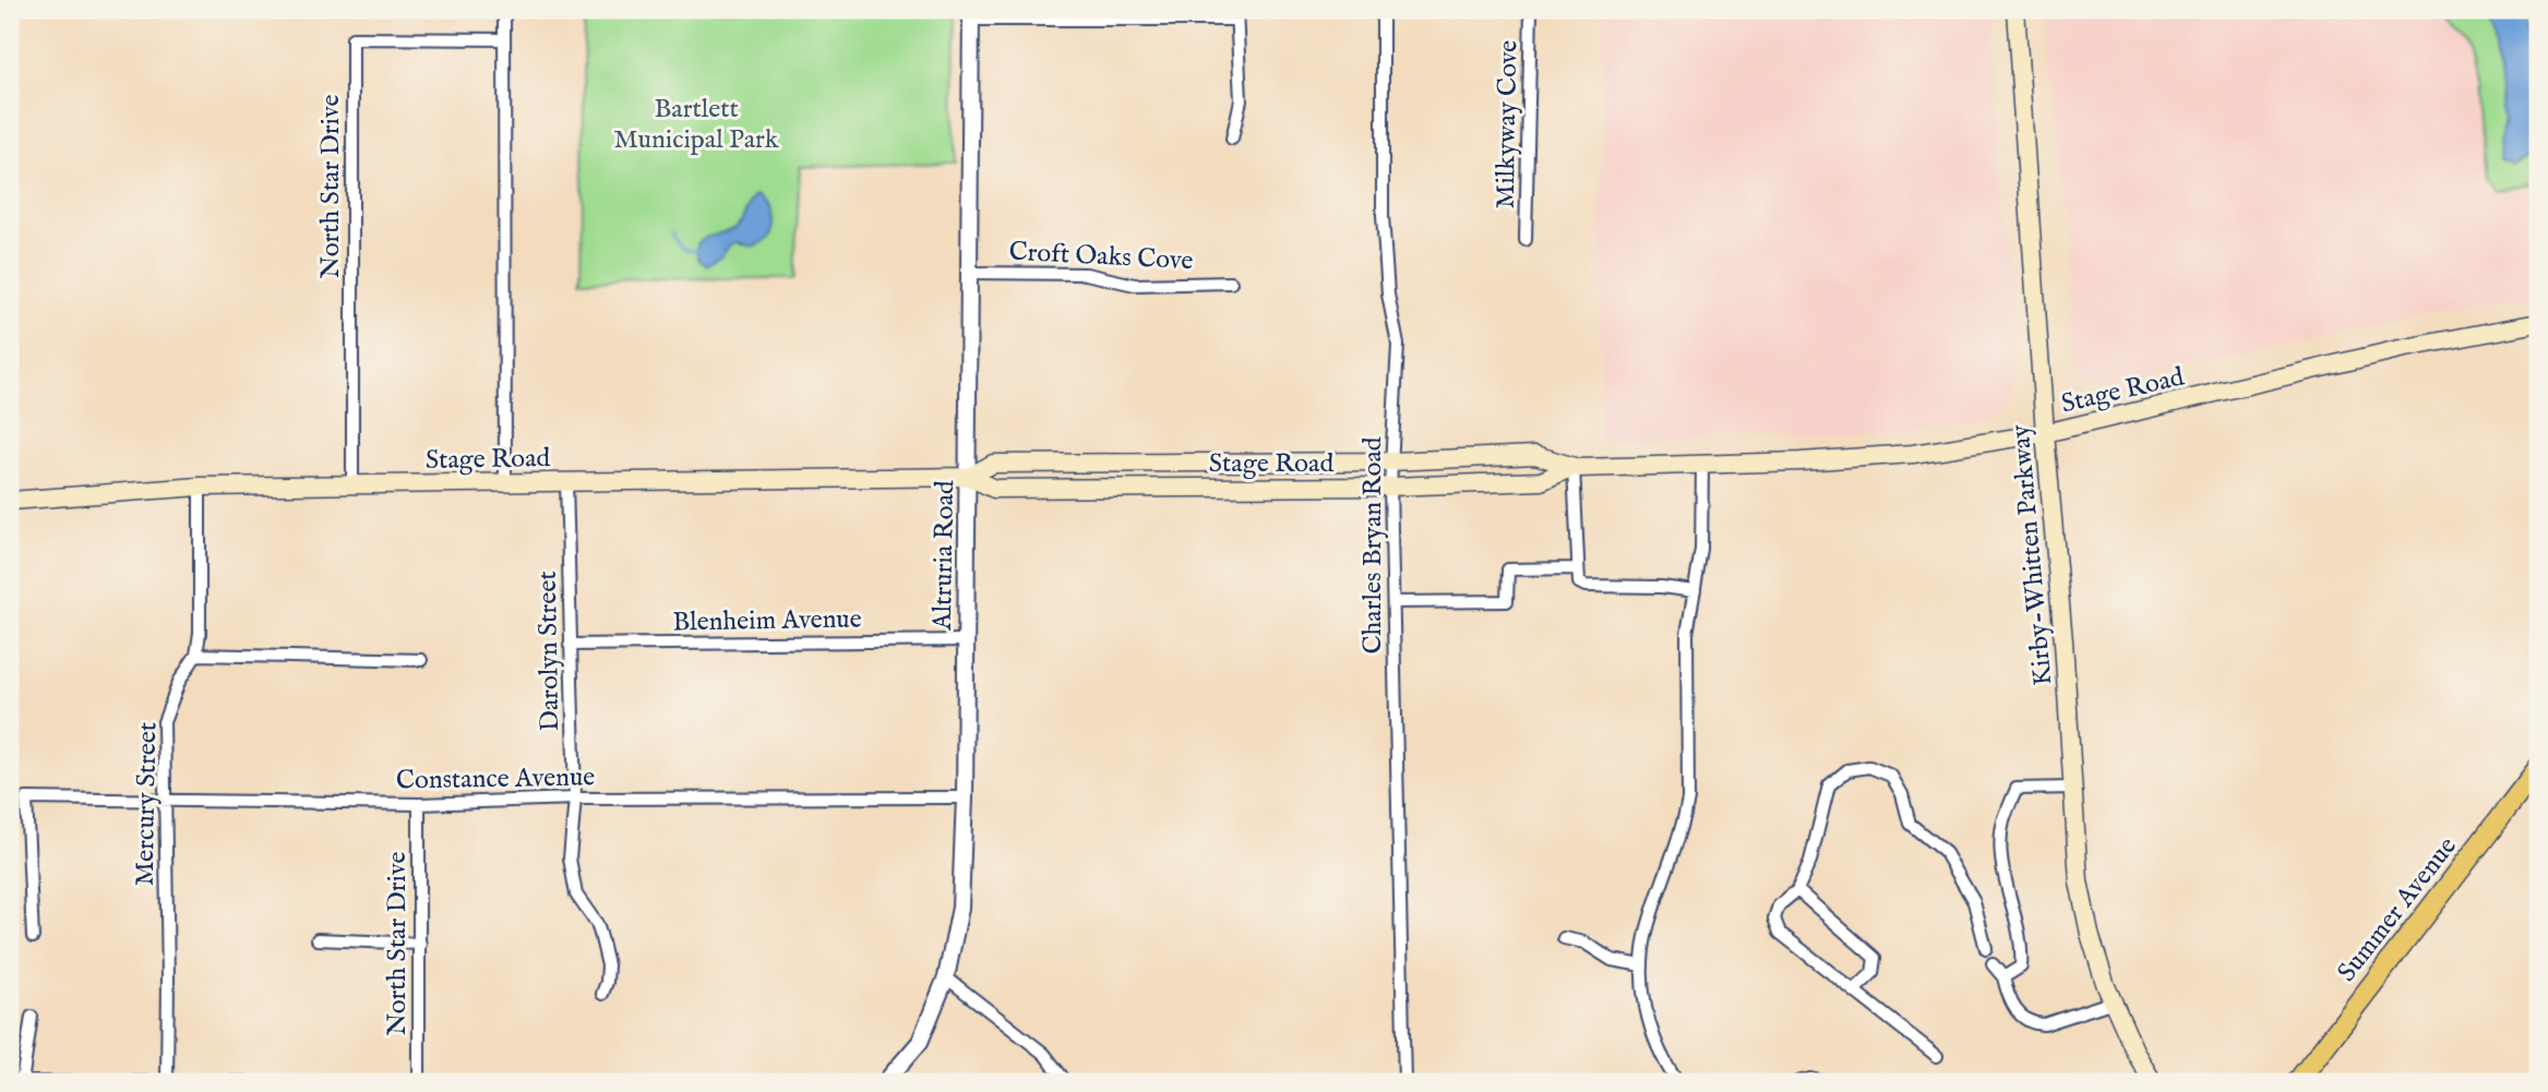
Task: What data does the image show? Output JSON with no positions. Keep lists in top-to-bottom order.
{
  "streets": {
    "main road": ["Stage Road", "Kirby-Whitten Parkway", "Summer Avenue"],
    "street": [
      "Milkyway Cove",
      "North Star Drive",
      "Croft Oaks Cove",
      "Charles Bryan Road",
      "Altruria Road",
      "Blenheim Avenue",
      "Darolyn Street",
      "Constance Avenue",
      "Mercury Street"
    ]
  },
  "crossings": [
    ["North Star Drive", "Stage Road"],
    ["North Star Drive", "Constance Avenue"],
    ["Croft Oaks Cove", "Altruria Road"],
    ["Stage Road", "Charles Bryan Road"],
    ["Stage Road", "Altruria Road"],
    ["Stage Road", "Kirby-Whitten Parkway"],
    ["Stage Road", "Darolyn Street"],
    ["Stage Road", "Mercury Street"],
    ["Altruria Road", "Blenheim Avenue"],
    ["Altruria Road", "Constance Avenue"],
    ["Blenheim Avenue", "Darolyn Street"],
    ["Darolyn Street", "Constance Avenue"],
    ["Constance Avenue", "Mercury Street"]
  ],
  "parks": ["Bartlett Municipal Park"]
}
